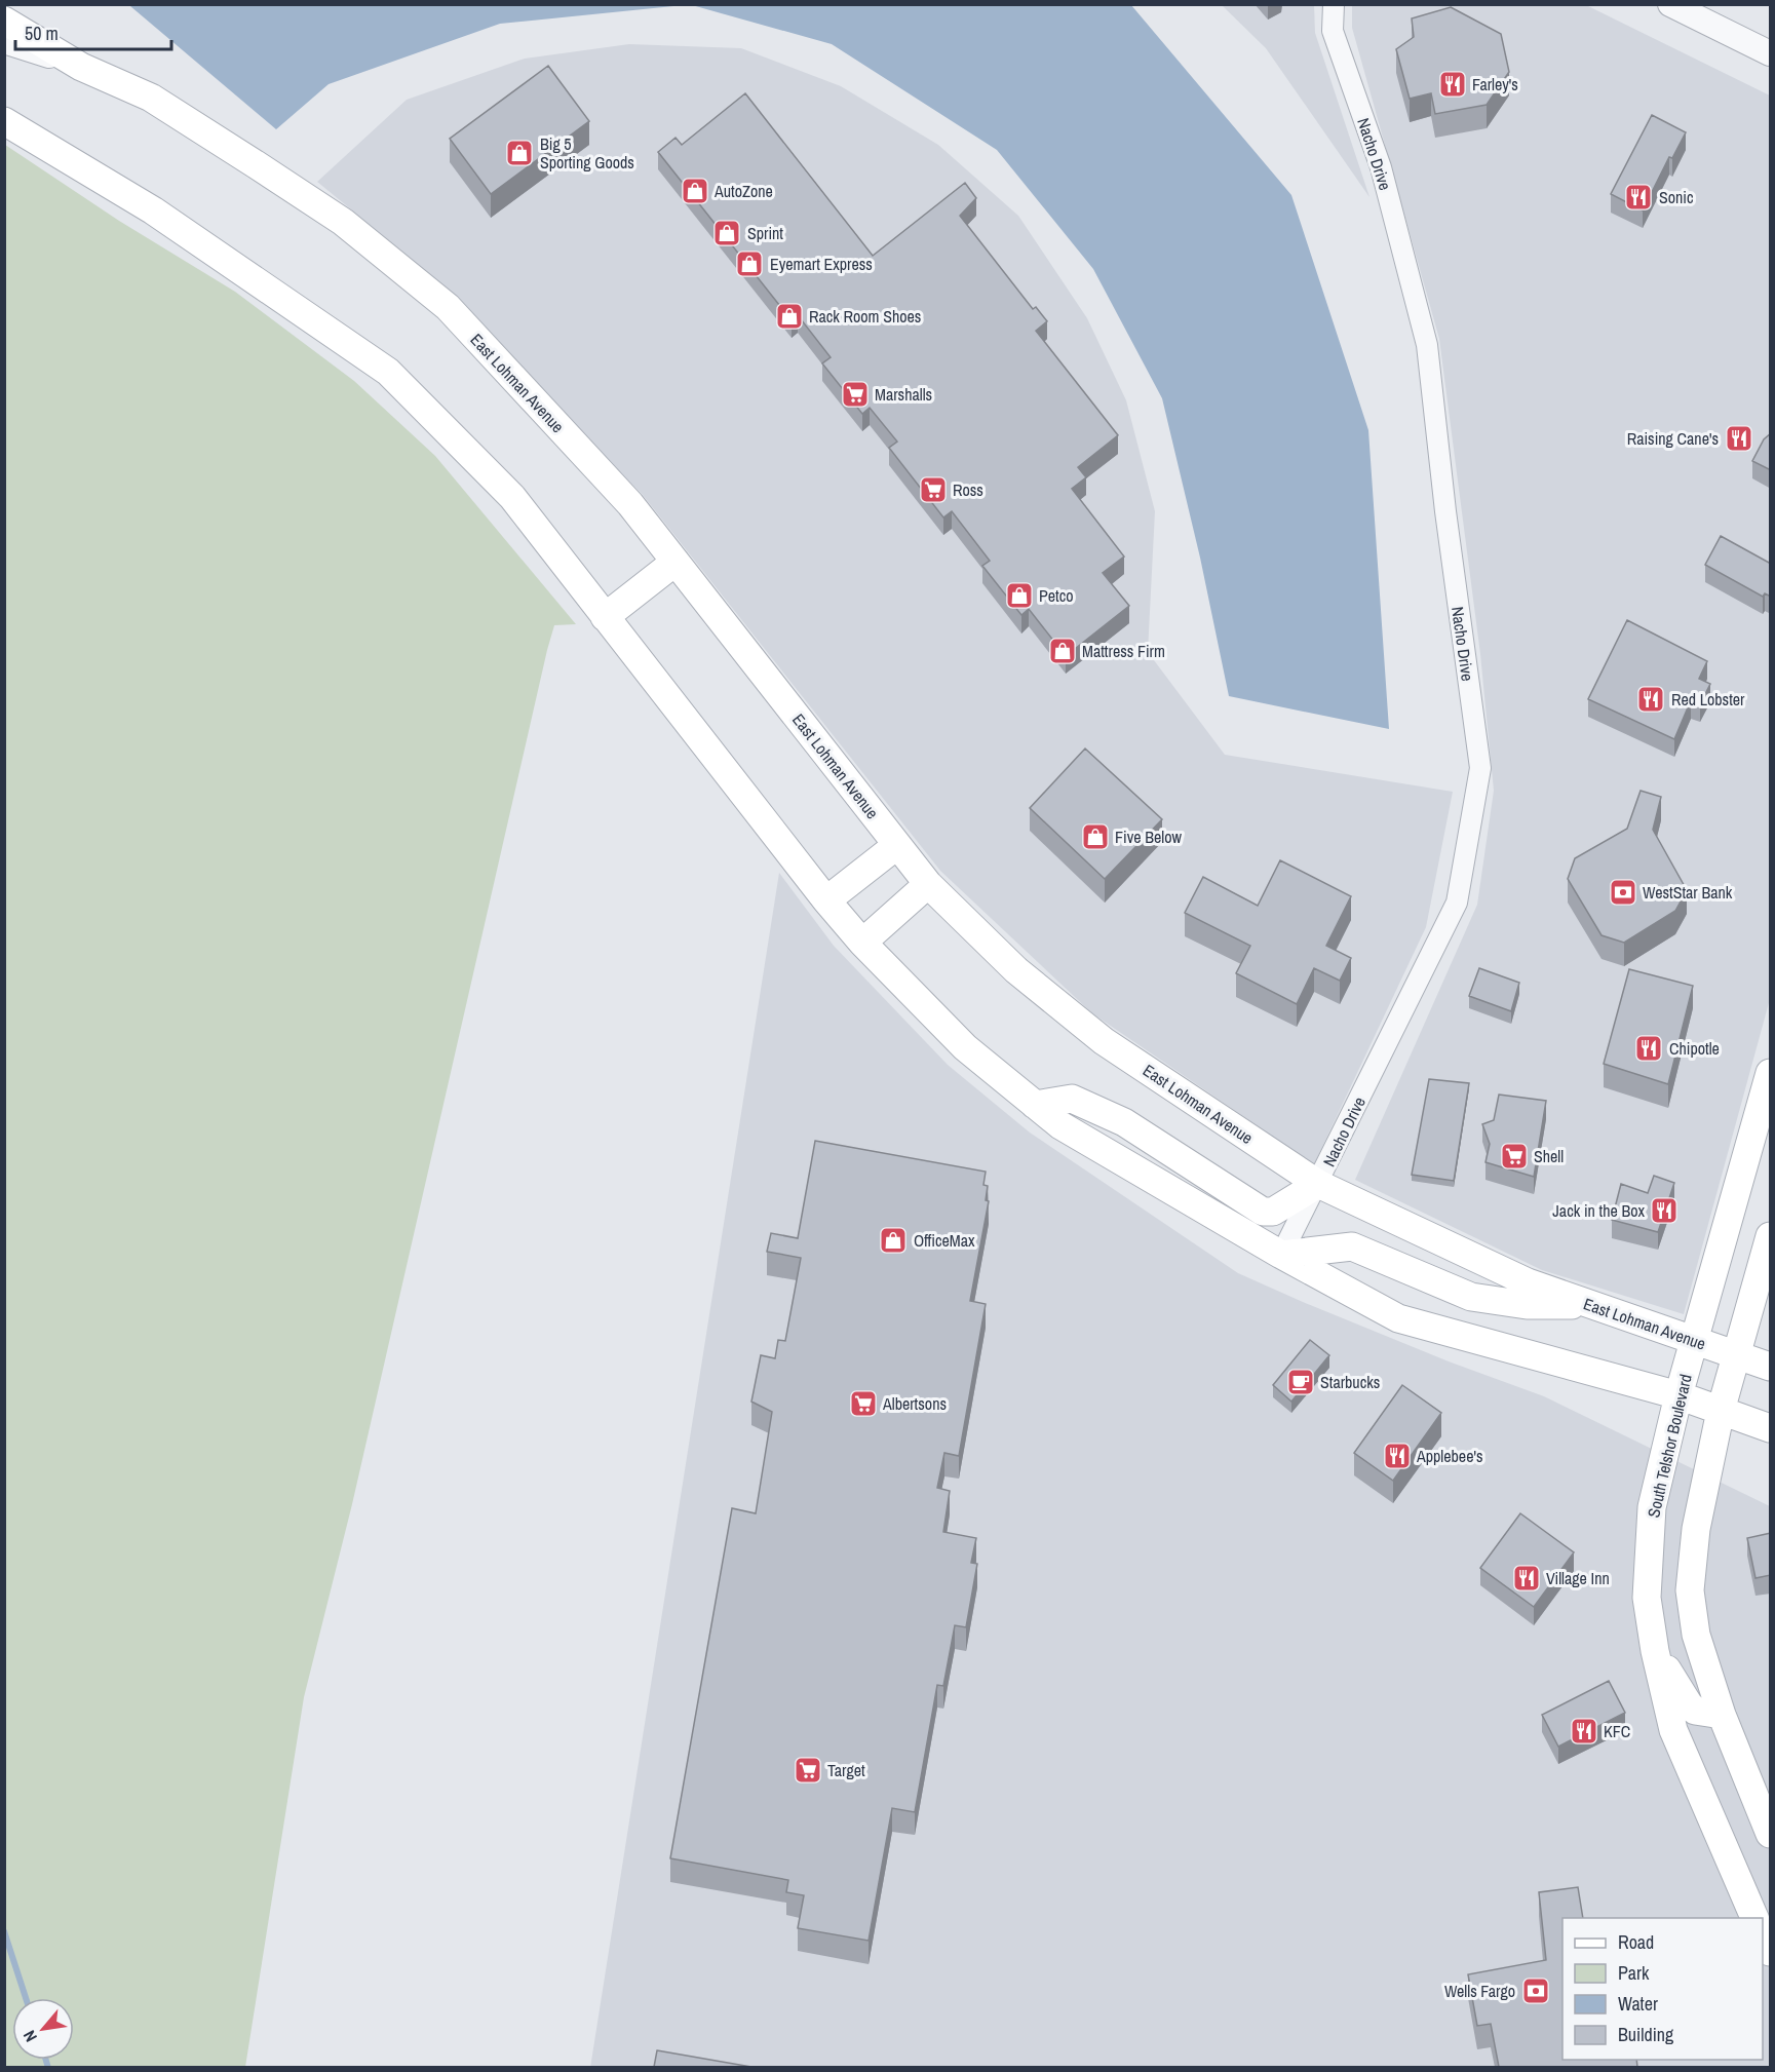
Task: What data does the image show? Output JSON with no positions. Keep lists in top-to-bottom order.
{
  "streets": {
    "main road": ["East Lohman Avenue", "South Telshor Boulevard"],
    "street": ["Nacho Drive"]
  },
  "crossings": [
    ["Nacho Drive", "East Lohman Avenue"],
    ["East Lohman Avenue", "South Telshor Boulevard"]
  ],
  "places": {
    "restaurant": [
      "Farley's",
      "Sonic",
      "Raising Cane's",
      "Red Lobster",
      "Chipotle",
      "Jack in the Box",
      "Applebee's",
      "Village Inn",
      "KFC"
    ],
    "shop": [
      "Big 5 Sporting Goods",
      "AutoZone",
      "Sprint",
      "Eyemart Express",
      "Rack Room Shoes",
      "Petco",
      "Mattress Firm",
      "Five Below",
      "OfficeMax"
    ],
    "supermarket": [
      "Marshalls",
      "Ross",
      "Shell",
      "Albertsons",
      "Target"
    ],
    "bank": ["WestStar Bank", "Wells Fargo"],
    "cafe": ["Starbucks"]
  },
  "legend": [
    "Road",
    "Park",
    "Water",
    "Building"
  ],
  "scale_bar": "50 m",
  "north": "bottom left"
}
